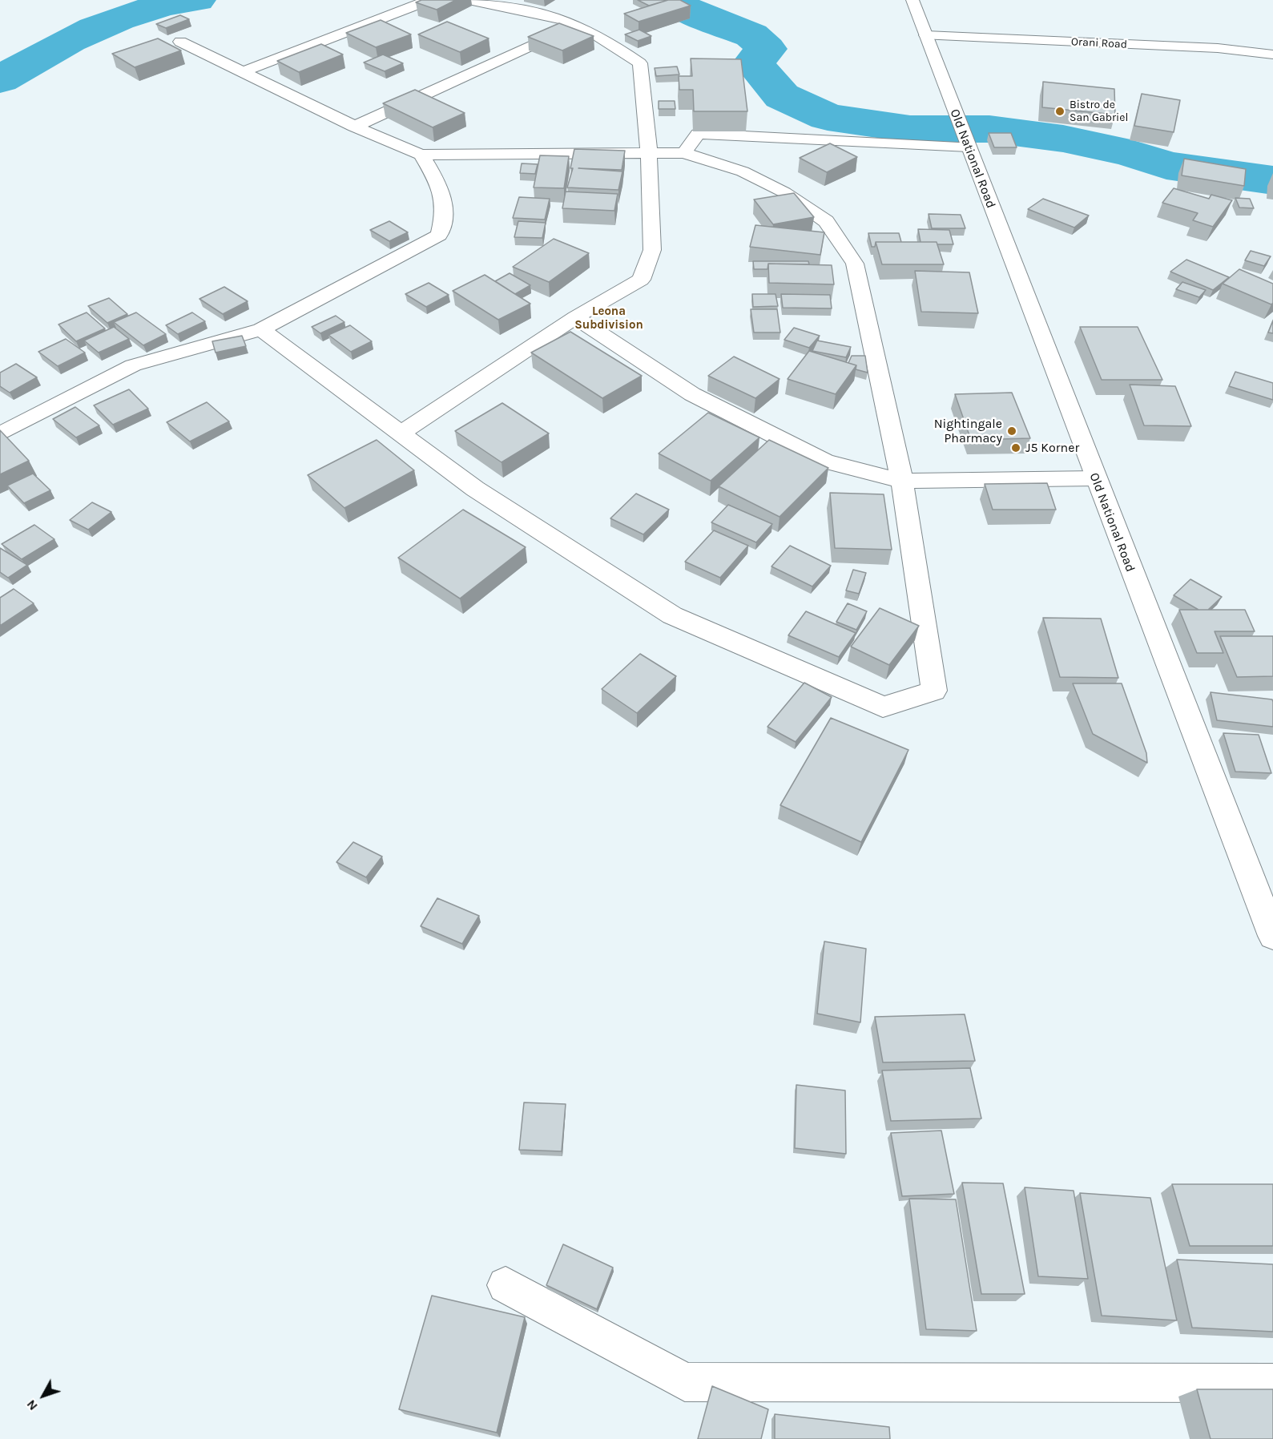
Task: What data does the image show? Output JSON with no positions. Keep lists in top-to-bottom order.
{
  "streets": {
    "street": ["Orani Road", "Old National Road"]
  },
  "crossings": [
    ["Orani Road", "Old National Road"]
  ],
  "districts": ["Leona Subdivision"],
  "places": ["Bistro de San Gabriel", "Nightingale Pharmacy", "J5 Korner"],
  "north": "bottom left"
}
